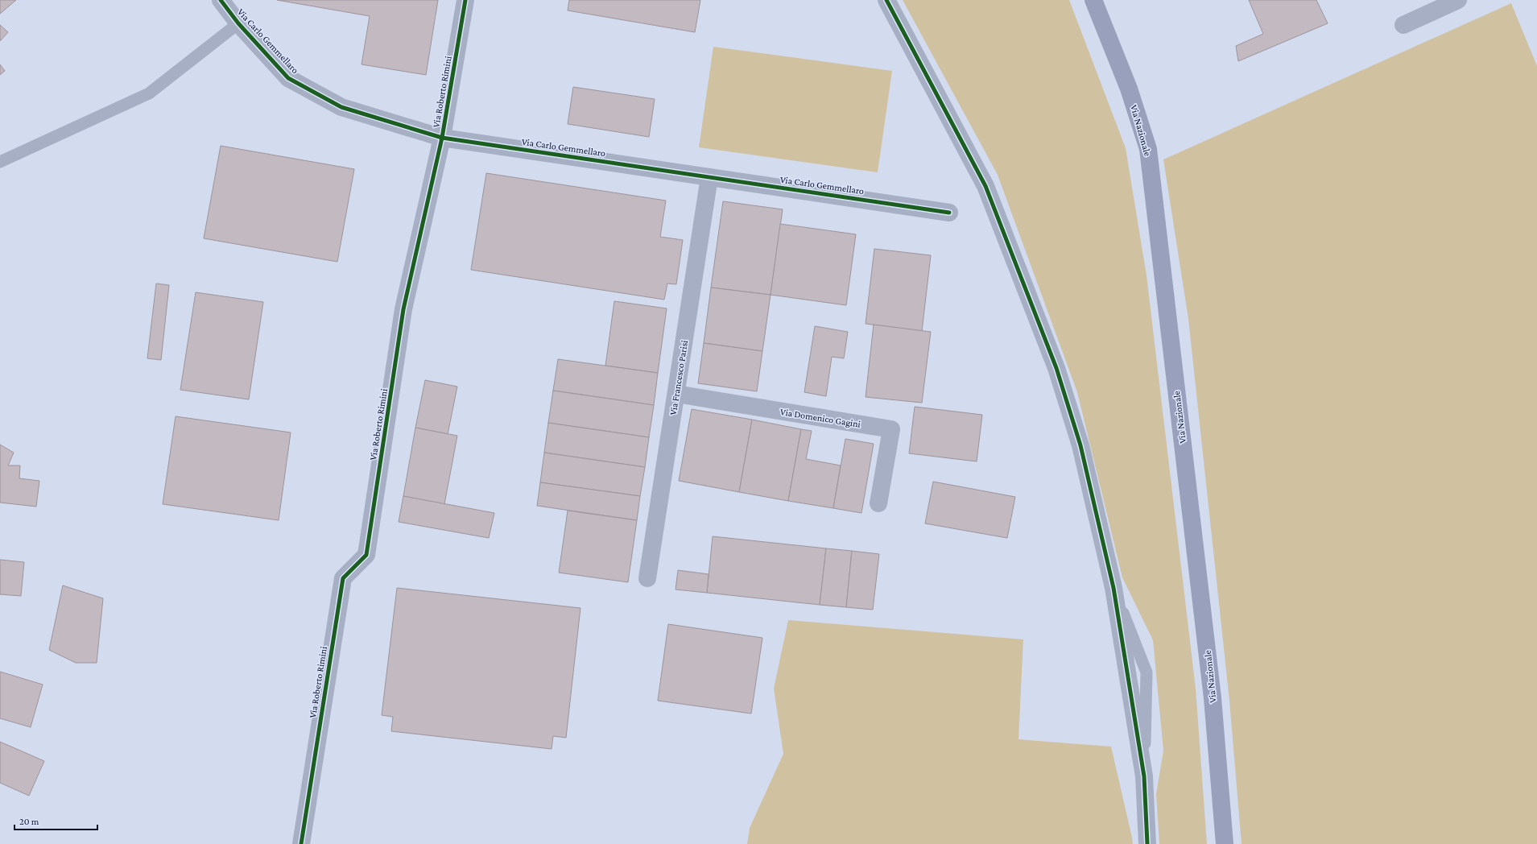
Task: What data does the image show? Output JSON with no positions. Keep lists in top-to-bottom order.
{
  "streets": {
    "main road": ["Via Nazionale"],
    "street": [
      "Via Carlo Gemmellaro",
      "Via Roberto Rimini",
      "Via Francesco Parisi",
      "Via Domenico Gagini"
    ]
  },
  "crossings": [
    ["Via Carlo Gemmellaro", "Via Roberto Rimini"],
    ["Via Carlo Gemmellaro", "Via Francesco Parisi"],
    ["Via Francesco Parisi", "Via Domenico Gagini"]
  ],
  "scale_bar": "20 m"
}
